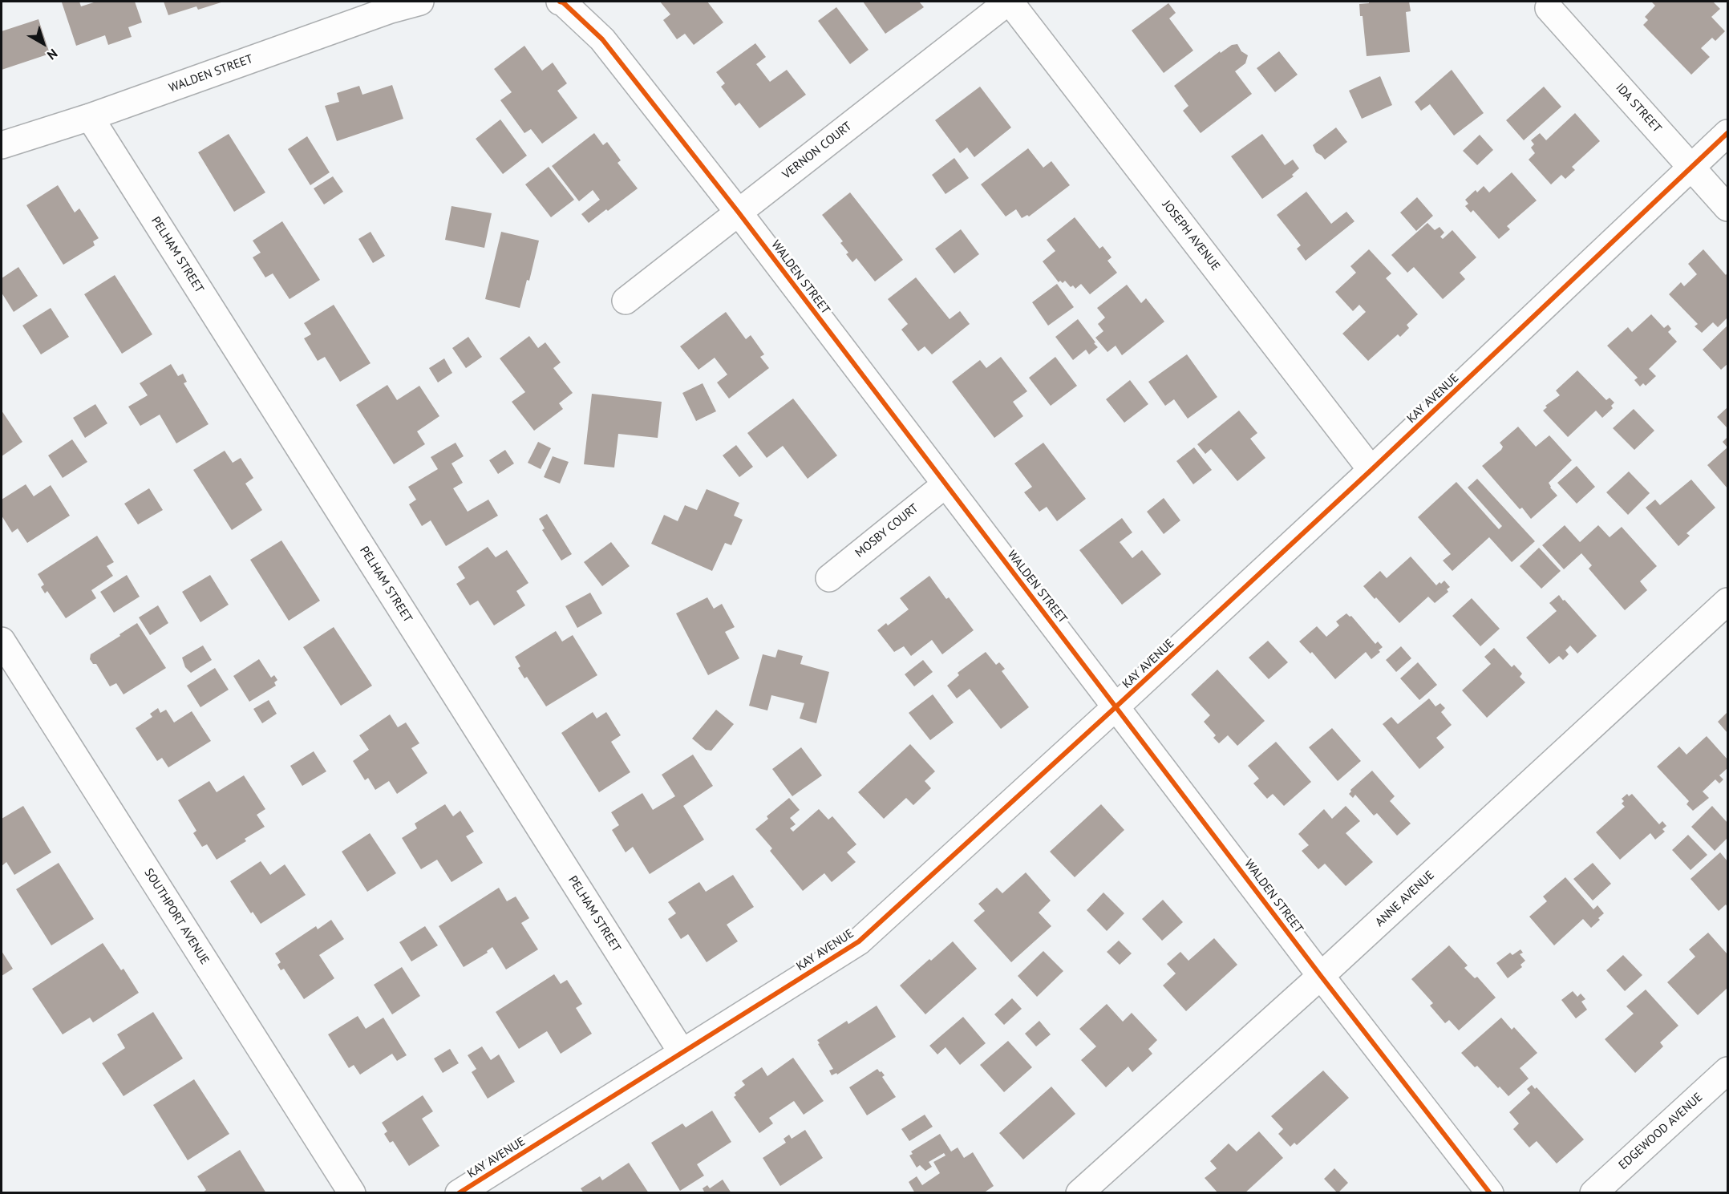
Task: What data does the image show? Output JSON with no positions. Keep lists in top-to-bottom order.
{
  "streets": {
    "street": [
      "WALDEN STREET",
      "IDA STREET",
      "VERNON COURT",
      "JOSEPH AVENUE",
      "PELHAM STREET",
      "KAY AVENUE",
      "MOSBY COURT",
      "ANNE AVENUE",
      "SOUTHPORT AVENUE",
      "EDGEWOOD AVENUE"
    ]
  },
  "crossings": [
    ["WALDEN STREET", "VERNON COURT"],
    ["WALDEN STREET", "PELHAM STREET"],
    ["WALDEN STREET", "KAY AVENUE"],
    ["WALDEN STREET", "MOSBY COURT"],
    ["WALDEN STREET", "ANNE AVENUE"],
    ["IDA STREET", "KAY AVENUE"],
    ["VERNON COURT", "JOSEPH AVENUE"],
    ["JOSEPH AVENUE", "KAY AVENUE"],
    ["PELHAM STREET", "KAY AVENUE"]
  ],
  "north": "bottom right"
}
